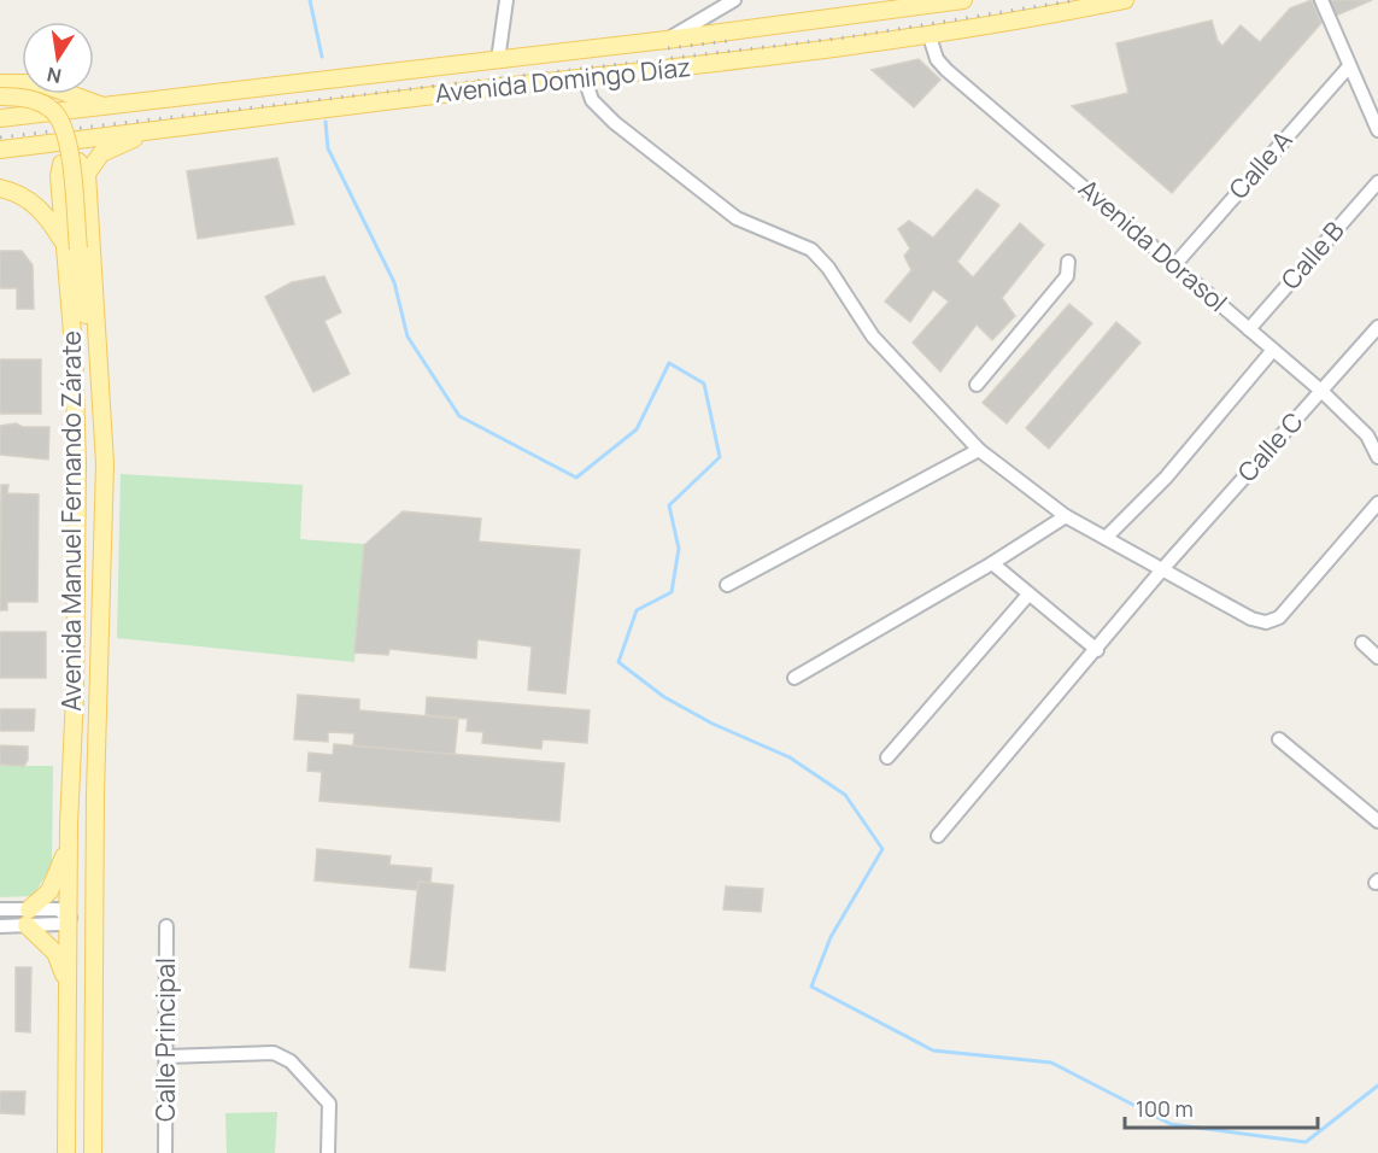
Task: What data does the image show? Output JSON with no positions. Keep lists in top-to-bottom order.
{
  "streets": {
    "main road": ["Avenida Domingo Díaz", "Avenida Manuel Fernando Zárate"],
    "street": [
      "Calle A",
      "Avenida Dorasol",
      "Calle B",
      "Calle C",
      "Calle Principal"
    ]
  },
  "crossings": [
    ["Avenida Domingo Díaz", "Avenida Dorasol"],
    ["Calle A", "Avenida Dorasol"],
    ["Avenida Dorasol", "Calle B"],
    ["Avenida Dorasol", "Calle C"]
  ],
  "scale_bar": "100 m",
  "north": "bottom"
}
